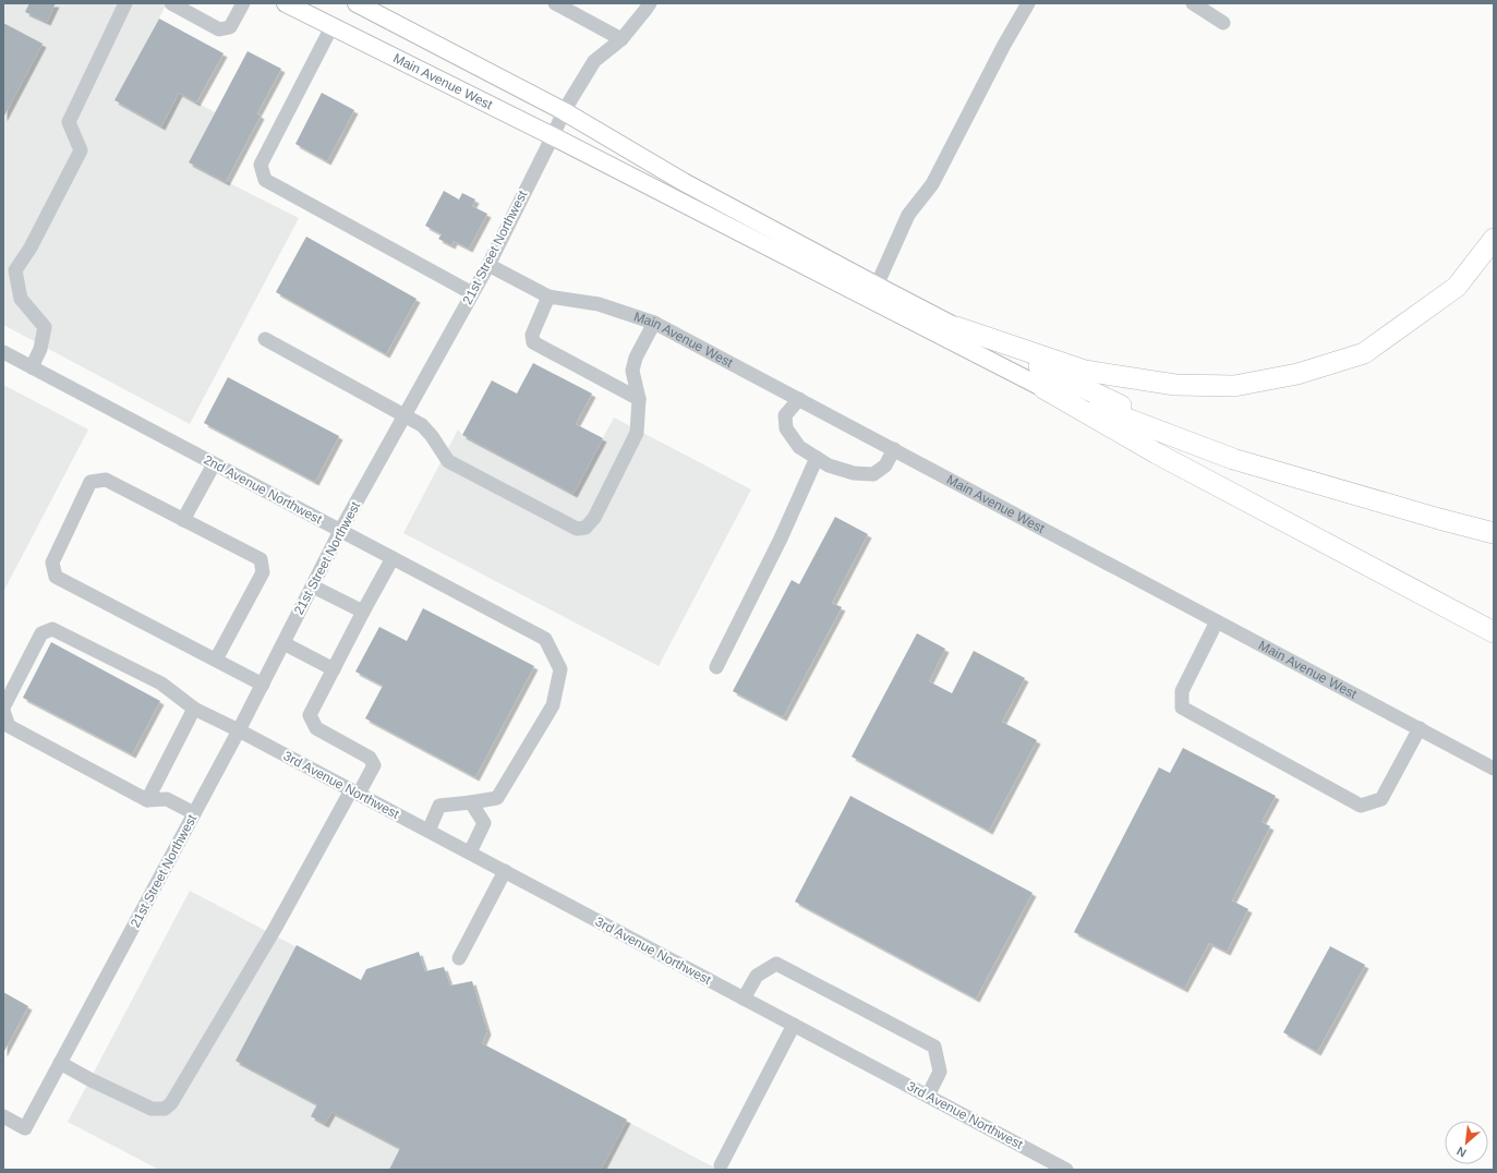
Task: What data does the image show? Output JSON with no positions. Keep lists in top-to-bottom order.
{
  "streets": {
    "main road": ["Main Avenue West"],
    "street": ["21st Street Northwest", "2nd Avenue Northwest", "3rd Avenue Northwest"]
  },
  "crossings": [
    ["Main Avenue West", "21st Street Northwest"],
    ["21st Street Northwest", "2nd Avenue Northwest"],
    ["21st Street Northwest", "3rd Avenue Northwest"]
  ],
  "north": "bottom left"
}
